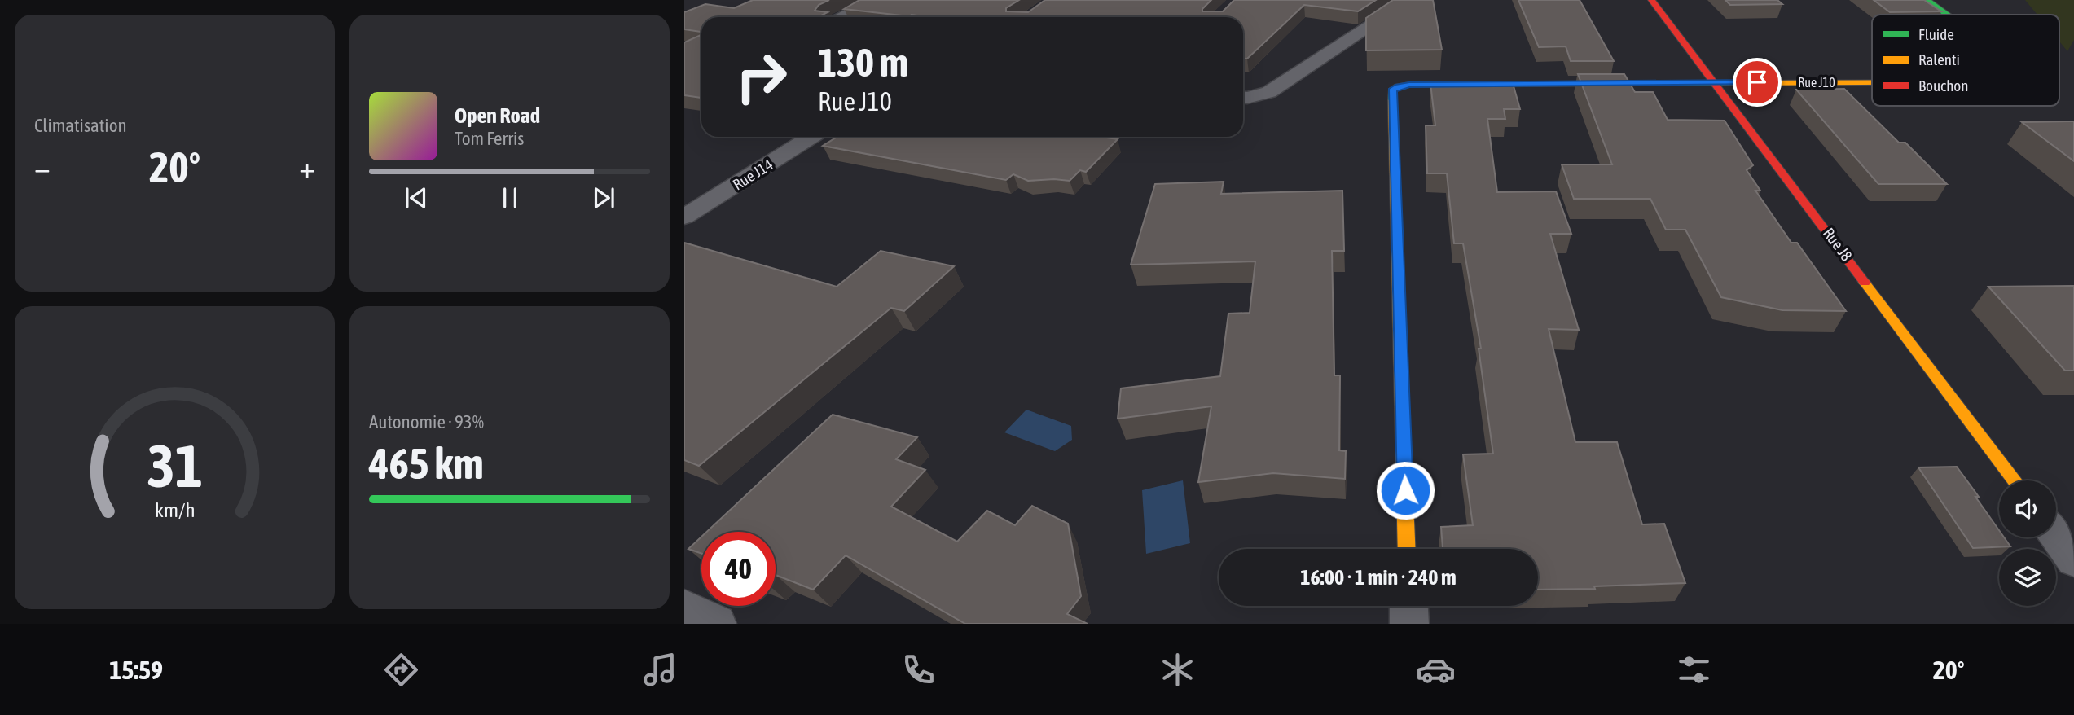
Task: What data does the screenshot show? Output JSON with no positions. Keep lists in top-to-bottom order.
{
  "streets": {
    "street": ["Rue J10", "Rue J14", "Rue J8"]
  },
  "crossings": [
    ["Rue J10", "Rue J8"]
  ],
  "legend": ["Fluide", "Ralenti", "Bouchon"],
  "page": {
    "tile": [
      "Climatisation",
      ["Autonomie · 93%", "465 km"]
    ],
    "turn": ["130 m", "Rue J10"],
    "song": ["Open Road", "Tom Ferris"],
    "heat": ["−", "20°", "+"],
    "limit": "40",
    "trip": "16:00 · 1 min · 240 m",
    "tabs": ["15:59", "20°"],
    "gauge": ["31", "km/h"]
  }
}
